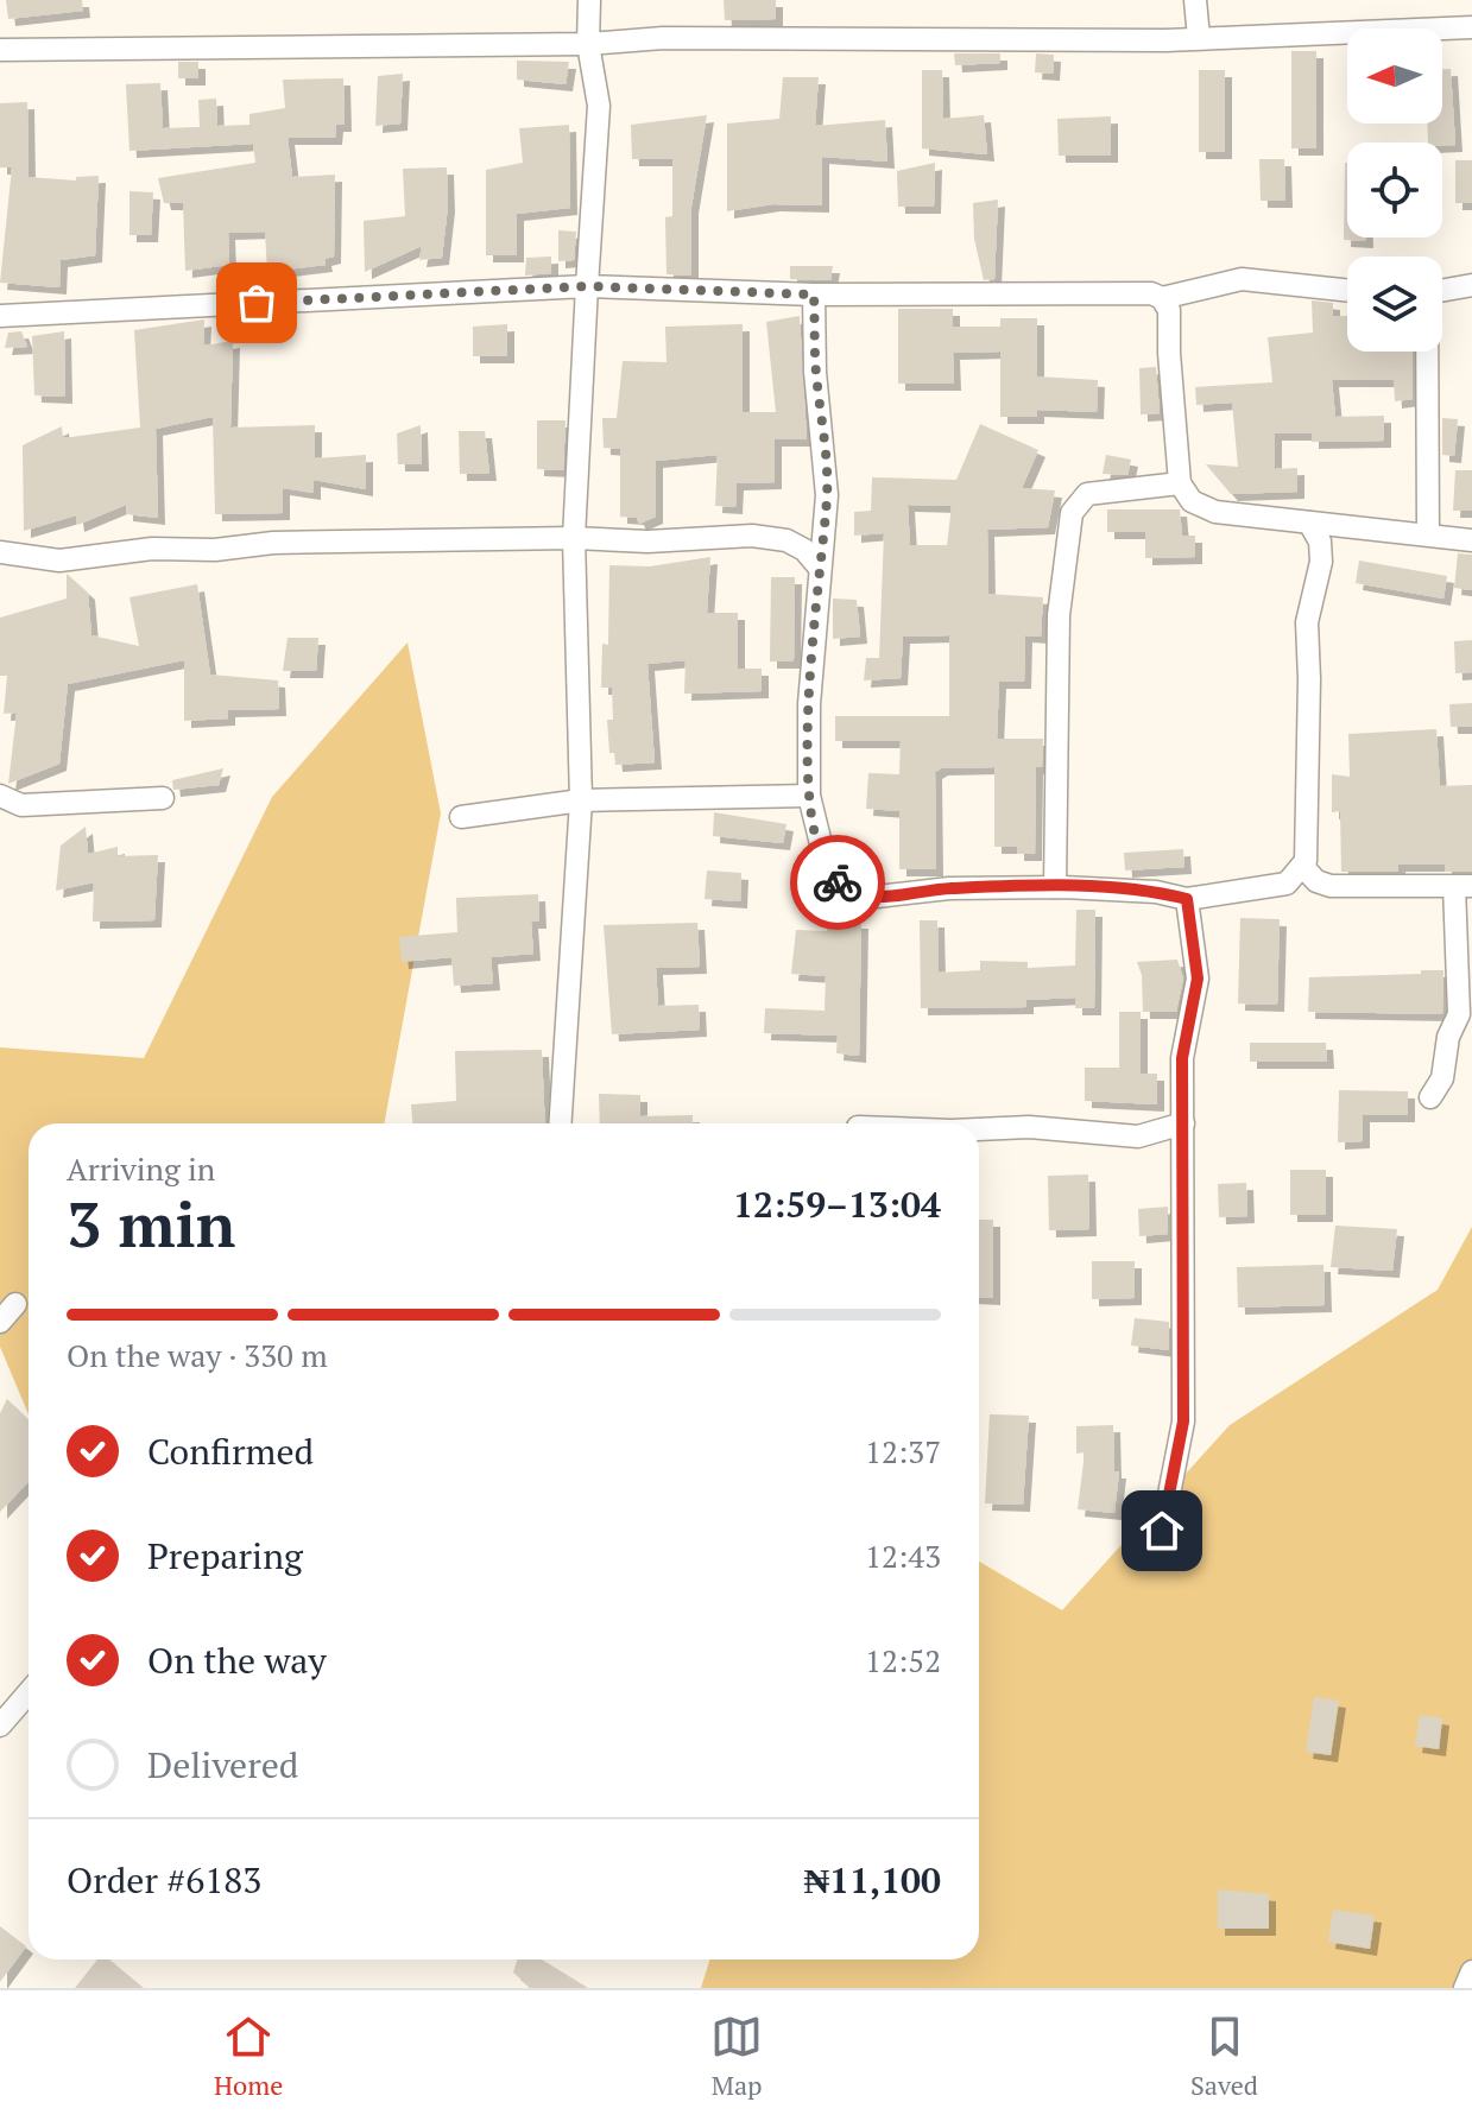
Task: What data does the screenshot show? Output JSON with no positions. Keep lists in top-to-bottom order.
{
  "north": "left",
  "page": {
    "heading": ["3 min", "Arriving in", "12:59–13:04"],
    "panel": ["Order #6183", "₦11,100"],
    "bar": "On the way · 330 m",
    "list": [
      ["Confirmed", "12:37"],
      ["Preparing", "12:43"],
      ["On the way", "12:52"],
      "Delivered"
    ],
    "tabs": ["Home", "Map", "Saved"]
  }
}
